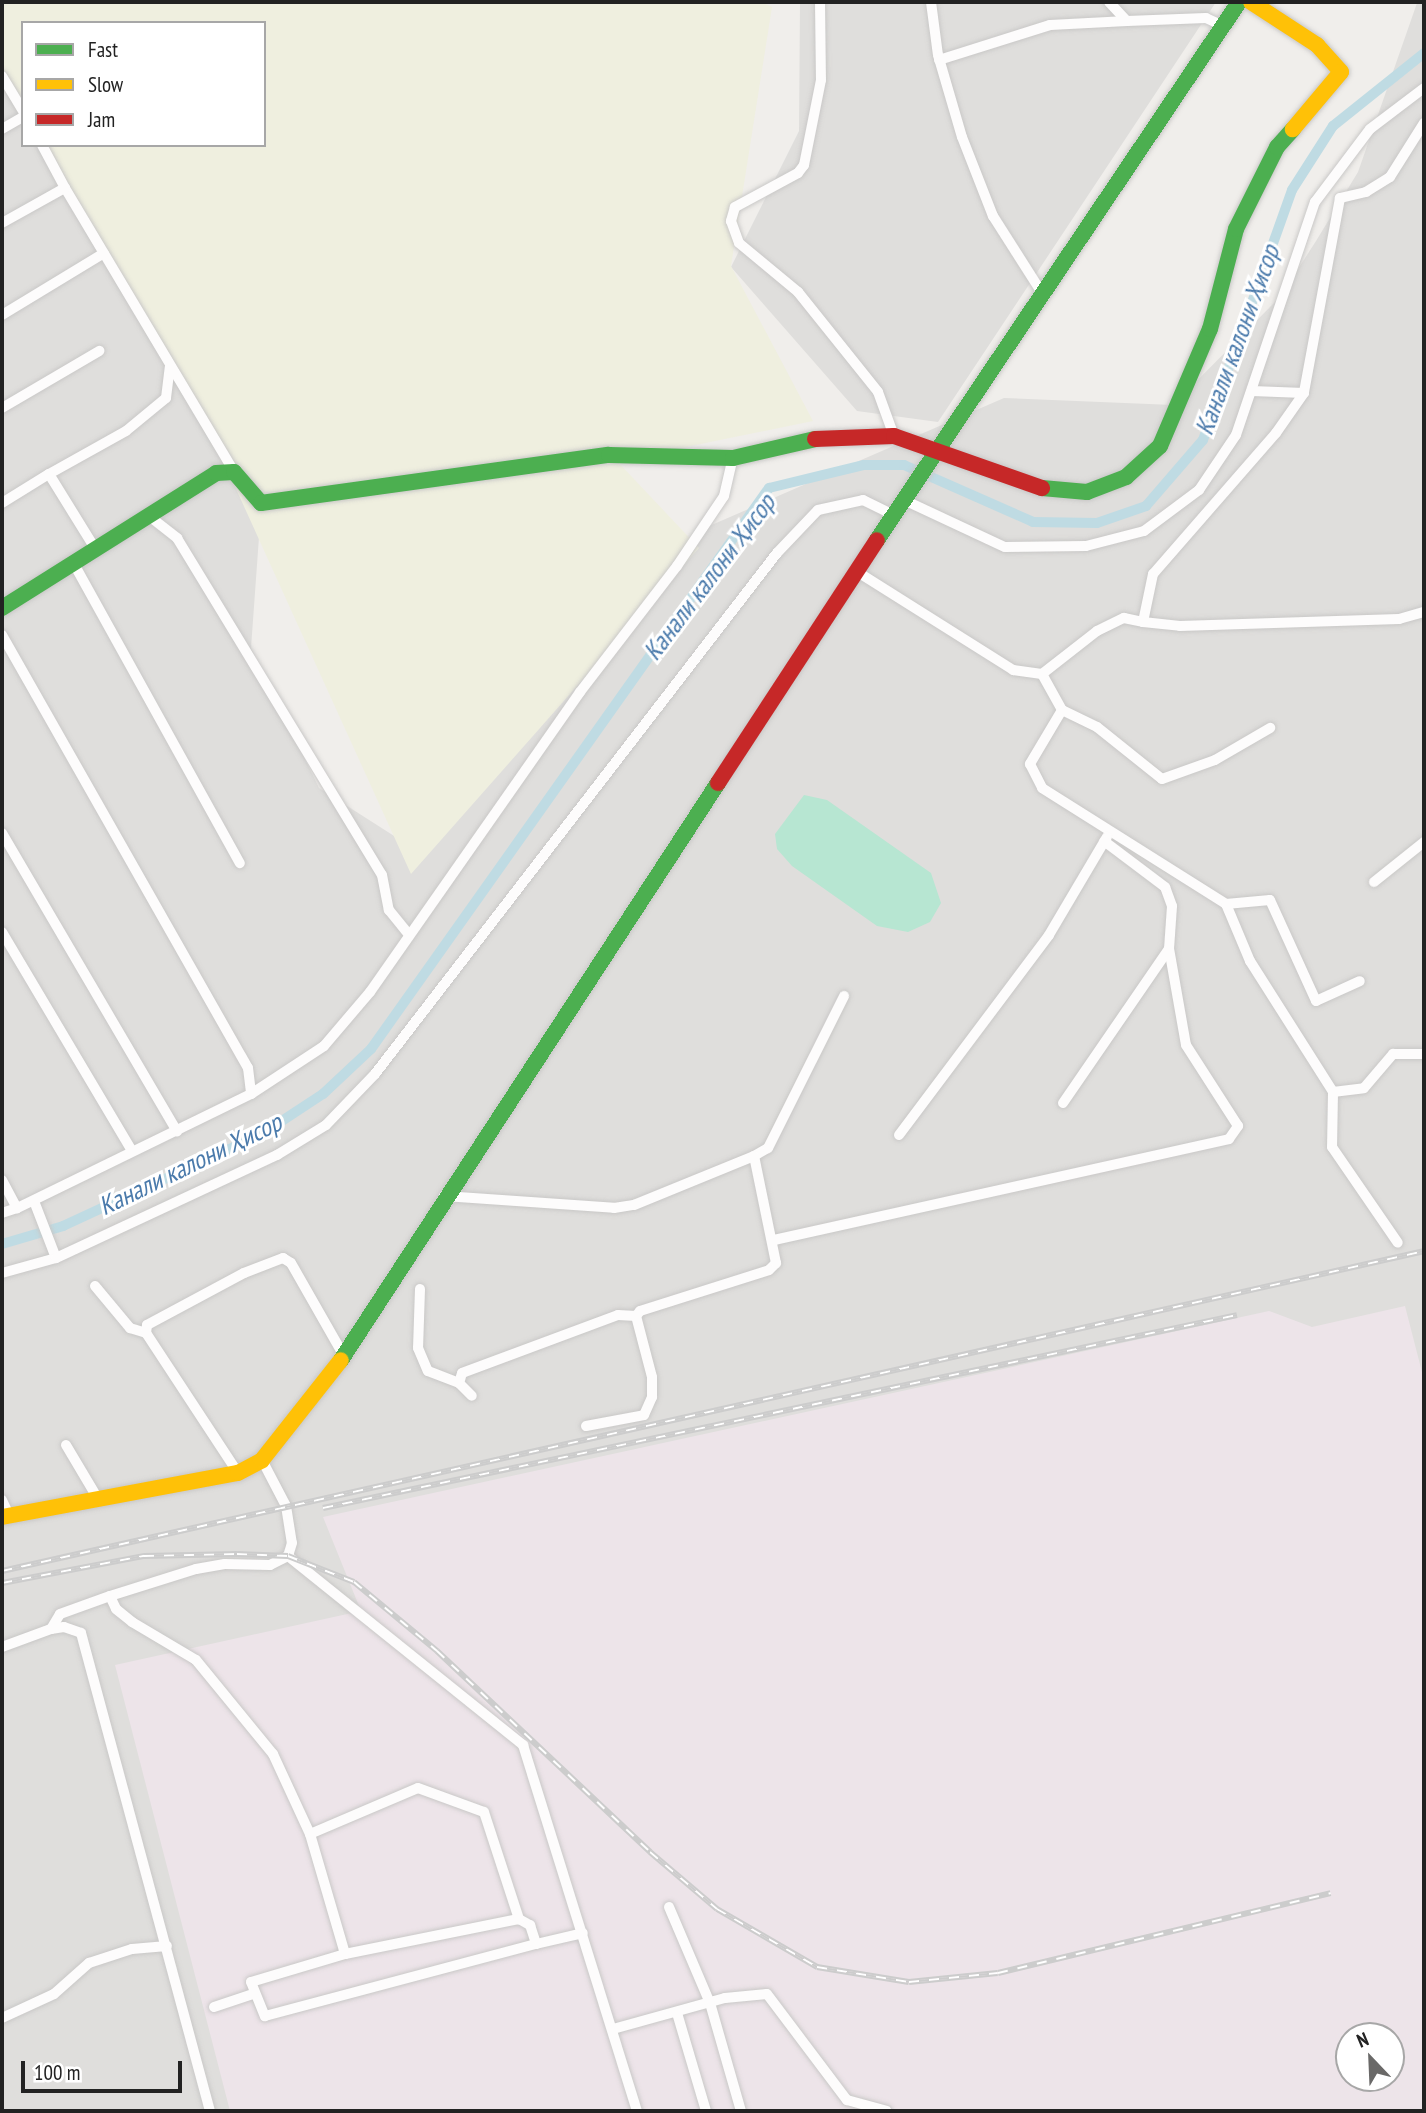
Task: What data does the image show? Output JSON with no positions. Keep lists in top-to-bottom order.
{
  "water": ["Канали калони Ҳисор"],
  "legend": ["Fast", "Slow", "Jam"],
  "scale_bar": "100 m",
  "north": "top left"
}
